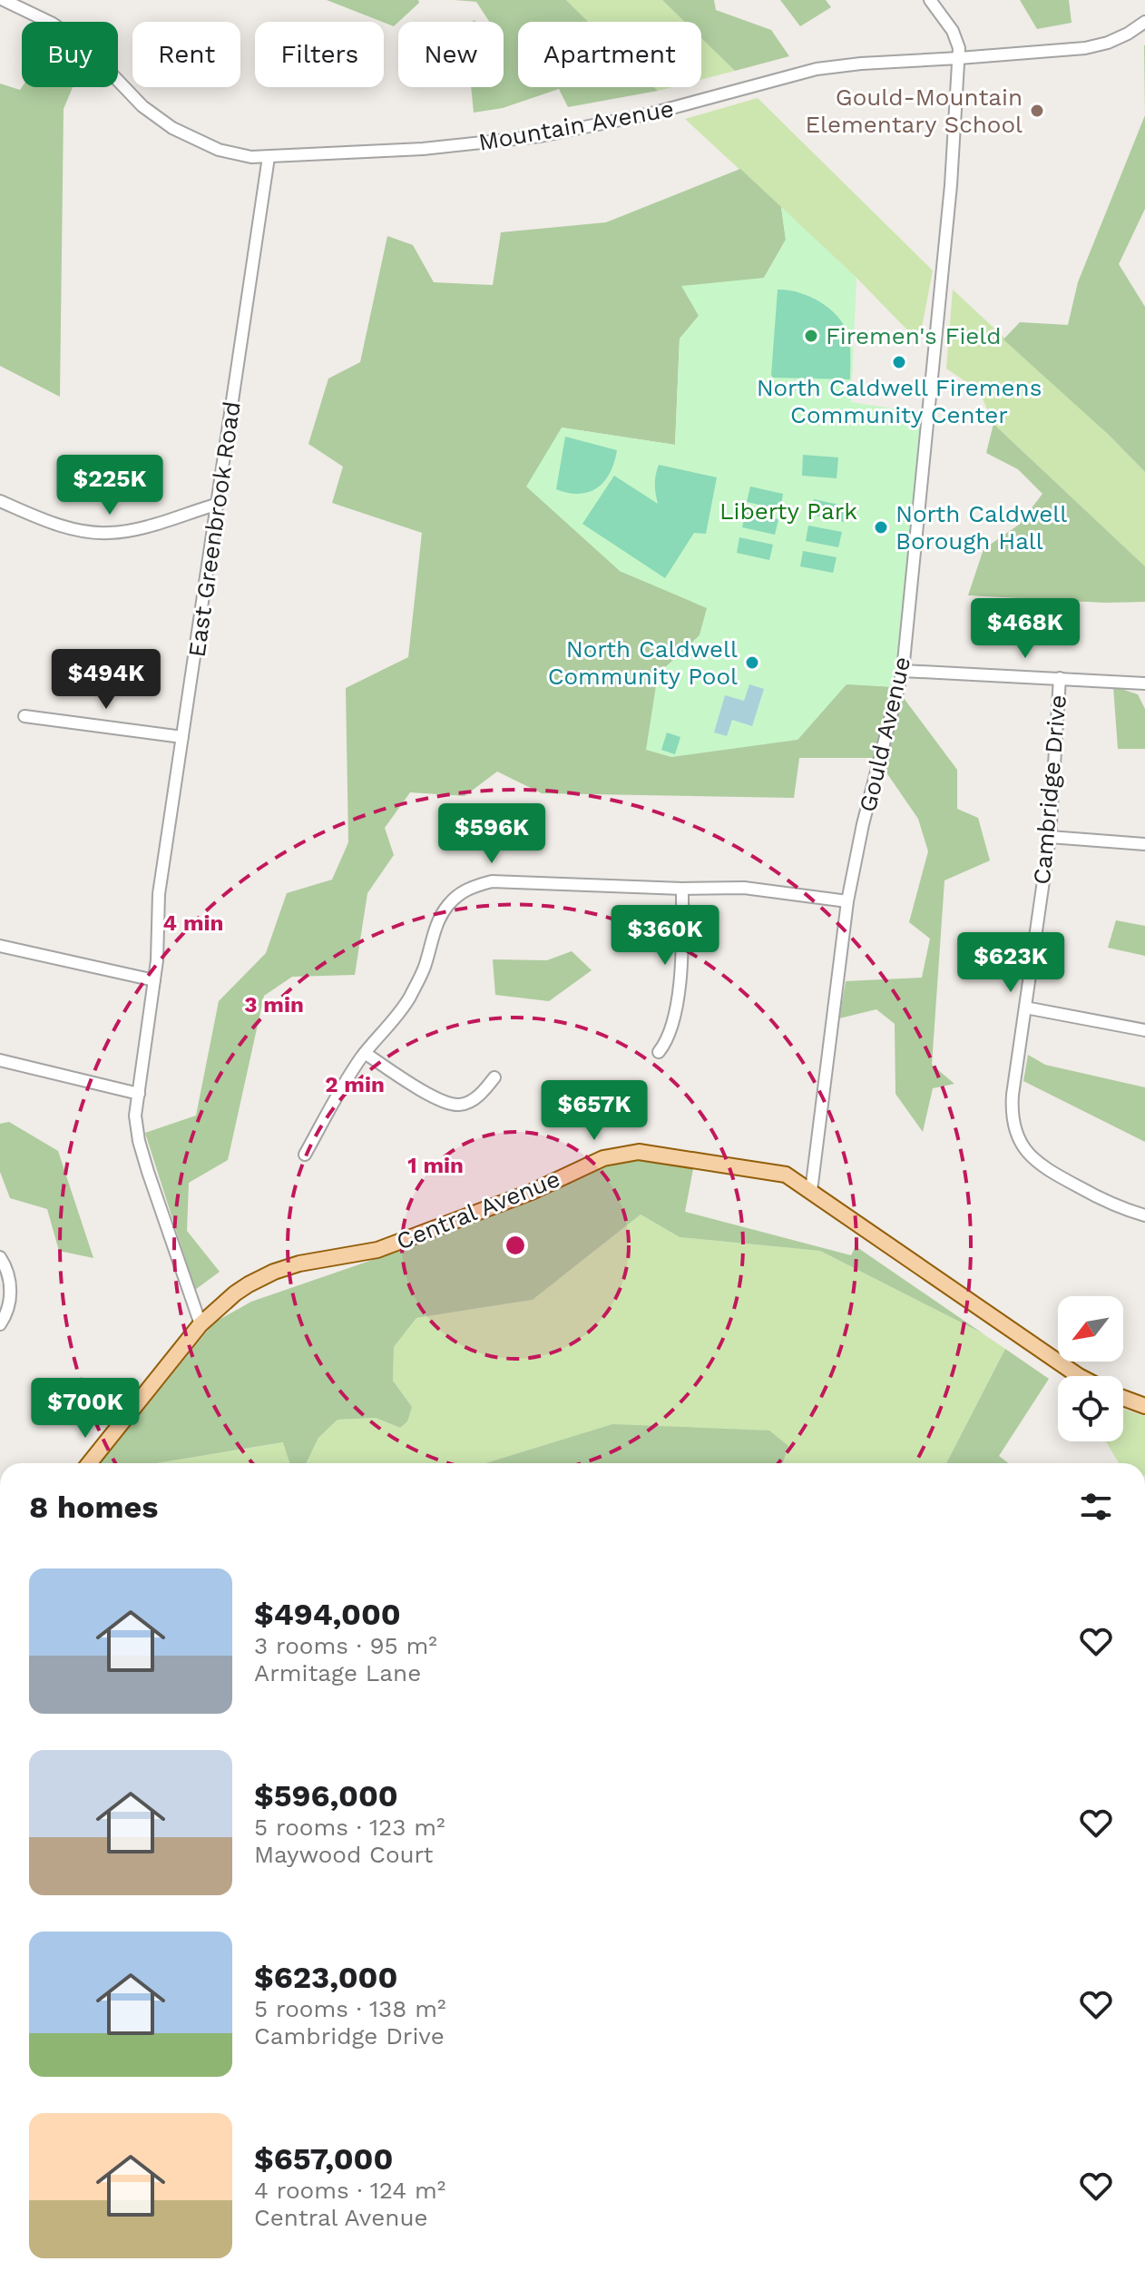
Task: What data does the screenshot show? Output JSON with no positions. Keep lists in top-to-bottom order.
{
  "streets": {
    "main road": ["Central Avenue"],
    "street": [
      "Mountain Avenue",
      "East Greenbrook Road",
      "Gould Avenue",
      "Cambridge Drive"
    ]
  },
  "crossings": [
    ["Mountain Avenue", "East Greenbrook Road"],
    ["Mountain Avenue", "Gould Avenue"],
    ["East Greenbrook Road", "Central Avenue"],
    ["Gould Avenue", "Central Avenue"]
  ],
  "parks": ["Liberty Park"],
  "places": [
    "Gould-Mountain Elementary School",
    "Firemen's Field",
    "North Caldwell Firemens Community Center",
    "North Caldwell Borough Hall",
    "North Caldwell Community Pool"
  ],
  "north": "bottom left",
  "page": {
    "chip": [
      "Buy",
      "Rent",
      "Filters",
      "New",
      "Apartment"
    ],
    "price": [
      "$225K",
      "$468K",
      "$494K",
      "$596K",
      "$360K",
      "$623K",
      "$657K",
      "$700K"
    ],
    "heading": "8 homes",
    "list": [
      {
        "name": "$494,000",
        "note": "3 rooms · 95 m² · Armitage Lane"
      },
      {
        "name": "$596,000",
        "note": "5 rooms · 123 m² · Maywood Court"
      },
      {
        "name": "$623,000",
        "note": "5 rooms · 138 m² · Cambridge Drive"
      },
      {
        "name": "$657,000",
        "note": "4 rooms · 124 m² · Central Avenue"
      }
    ]
  },
  "rings": [
    "4 min",
    "3 min",
    "2 min",
    "1 min"
  ]
}
